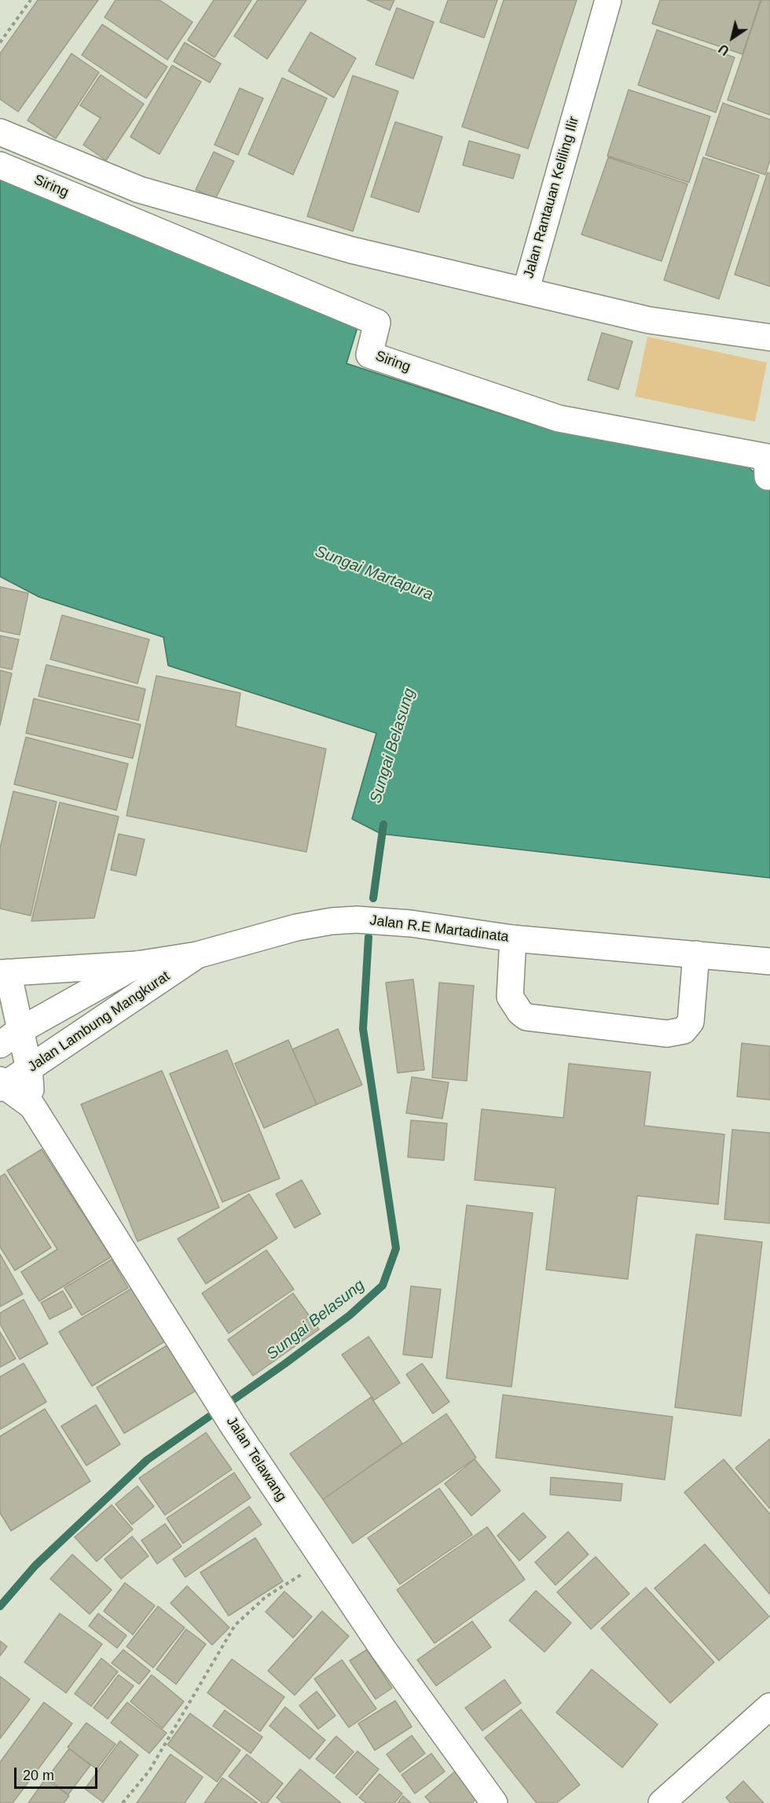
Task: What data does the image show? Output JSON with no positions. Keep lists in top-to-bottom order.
{
  "streets": {
    "main road": [
      "Siring",
      "Jalan Rantauan Keliling Ilir",
      "Jalan R.E Martadinata",
      "Jalan Lambung Mangkurat",
      "Jalan Telawang"
    ]
  },
  "crossings": [
    ["Jalan R.E Martadinata", "Jalan Lambung Mangkurat"],
    ["Jalan R.E Martadinata", "Jalan Telawang"],
    ["Jalan Lambung Mangkurat", "Jalan Telawang"]
  ],
  "water": ["Sungai Martapura", "Sungai Belasung"],
  "scale_bar": "20 m",
  "north": "bottom left"
}
